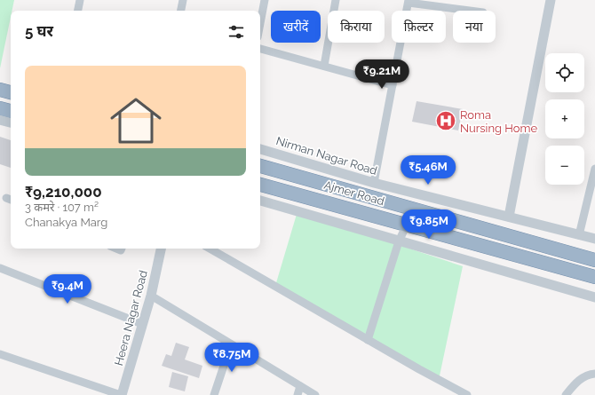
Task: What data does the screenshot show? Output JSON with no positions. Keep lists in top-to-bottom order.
{
  "streets": {
    "highway": ["Ajmer Road"],
    "street": ["Nirman Nagar Road", "Heera Nagar Road"]
  },
  "places": {
    "hospital": ["Roma Nursing Home"]
  },
  "page": {
    "chip": [
      "खरीदें",
      "किराया",
      "फ़िल्टर",
      "नया"
    ],
    "heading": "5 घर",
    "map_buttons": ["+", "−"],
    "list": [
      {
        "name": "₹9,210,000",
        "note": "3 कमरे · 107 m² · Chanakya Marg"
      }
    ],
    "price": [
      "₹9.21M",
      "₹5.46M",
      "₹9.85M",
      "₹9.4M",
      "₹8.75M"
    ]
  }
}
